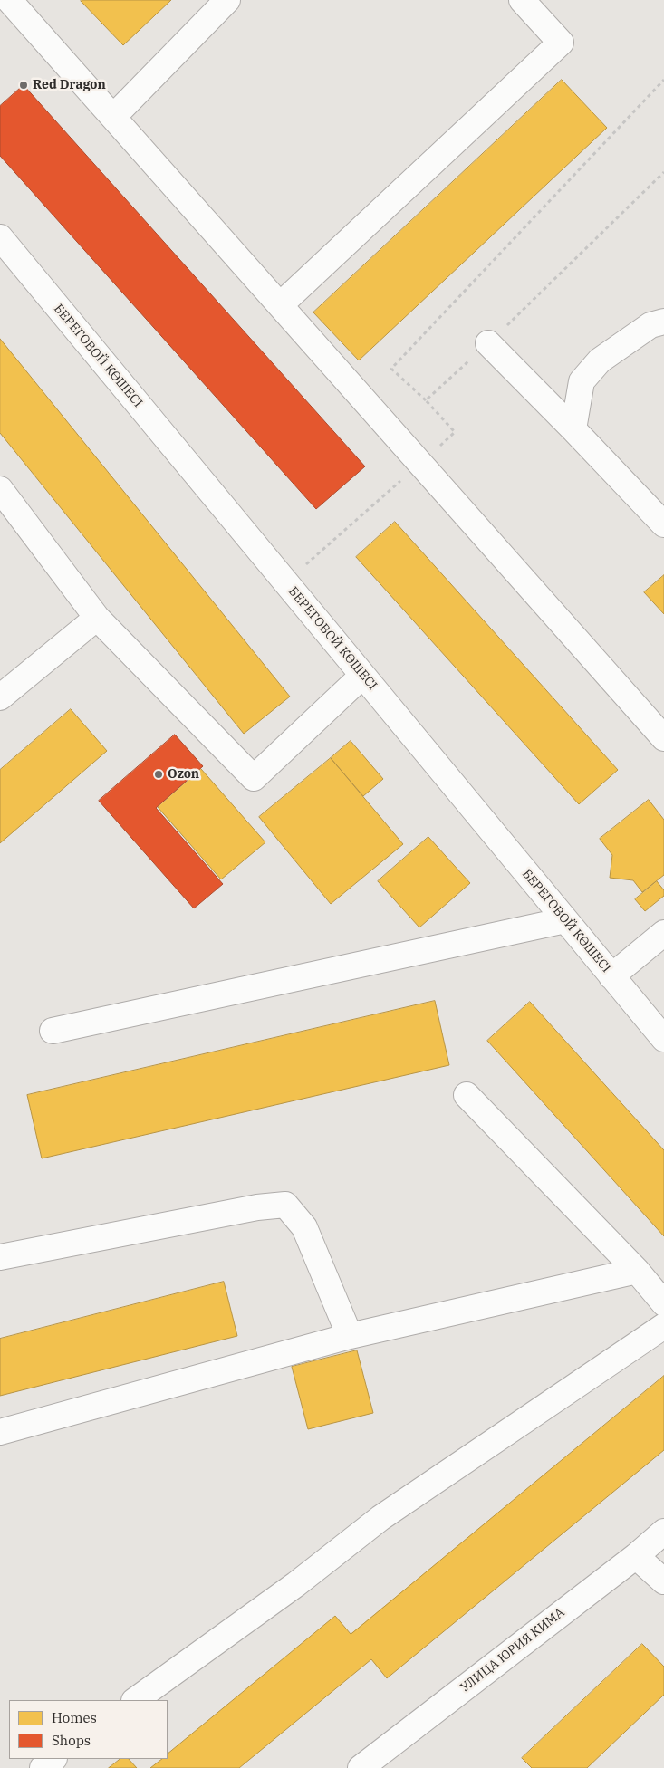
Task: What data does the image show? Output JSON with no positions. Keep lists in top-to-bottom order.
{
  "streets": {
    "street": ["БЕРЕГОВОЙ КӨШЕСІ", "УЛИЦА ЮРИЯ КИМА"]
  },
  "places": ["Red Dragon", "Ozon"],
  "legend": ["Homes", "Shops"]
}
